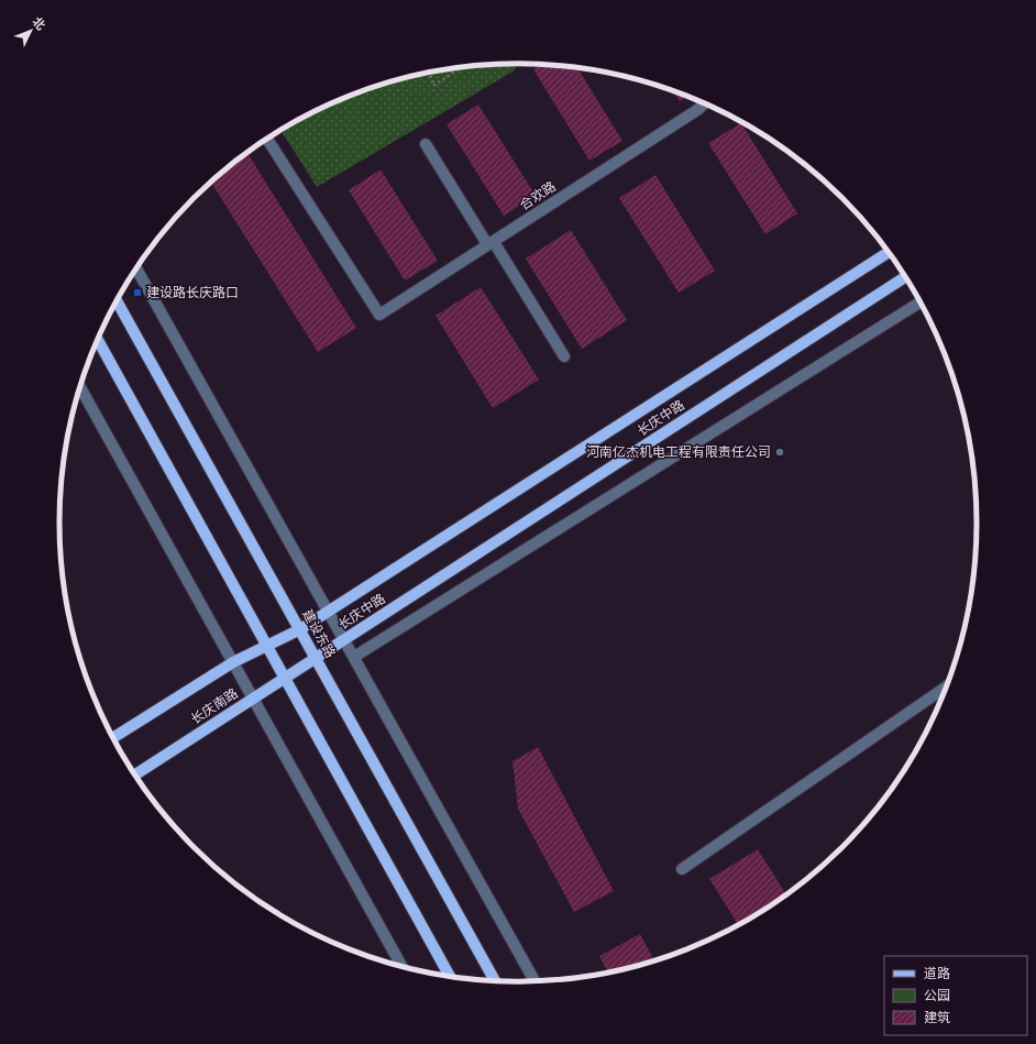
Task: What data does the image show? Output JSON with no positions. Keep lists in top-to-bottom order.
{
  "streets": {
    "main road": ["长庆中路", "建设东路", "长庆南路"],
    "street": ["合欢路"]
  },
  "crossings": [
    ["长庆中路", "建设东路"],
    ["长庆中路", "长庆南路"],
    ["建设东路", "长庆南路"]
  ],
  "places": {
    "transit": ["建设路长庆路口"],
    "other": ["河南亿杰机电工程有限责任公司"]
  },
  "legend": ["道路", "公园", "建筑"],
  "north": "top right"
}
